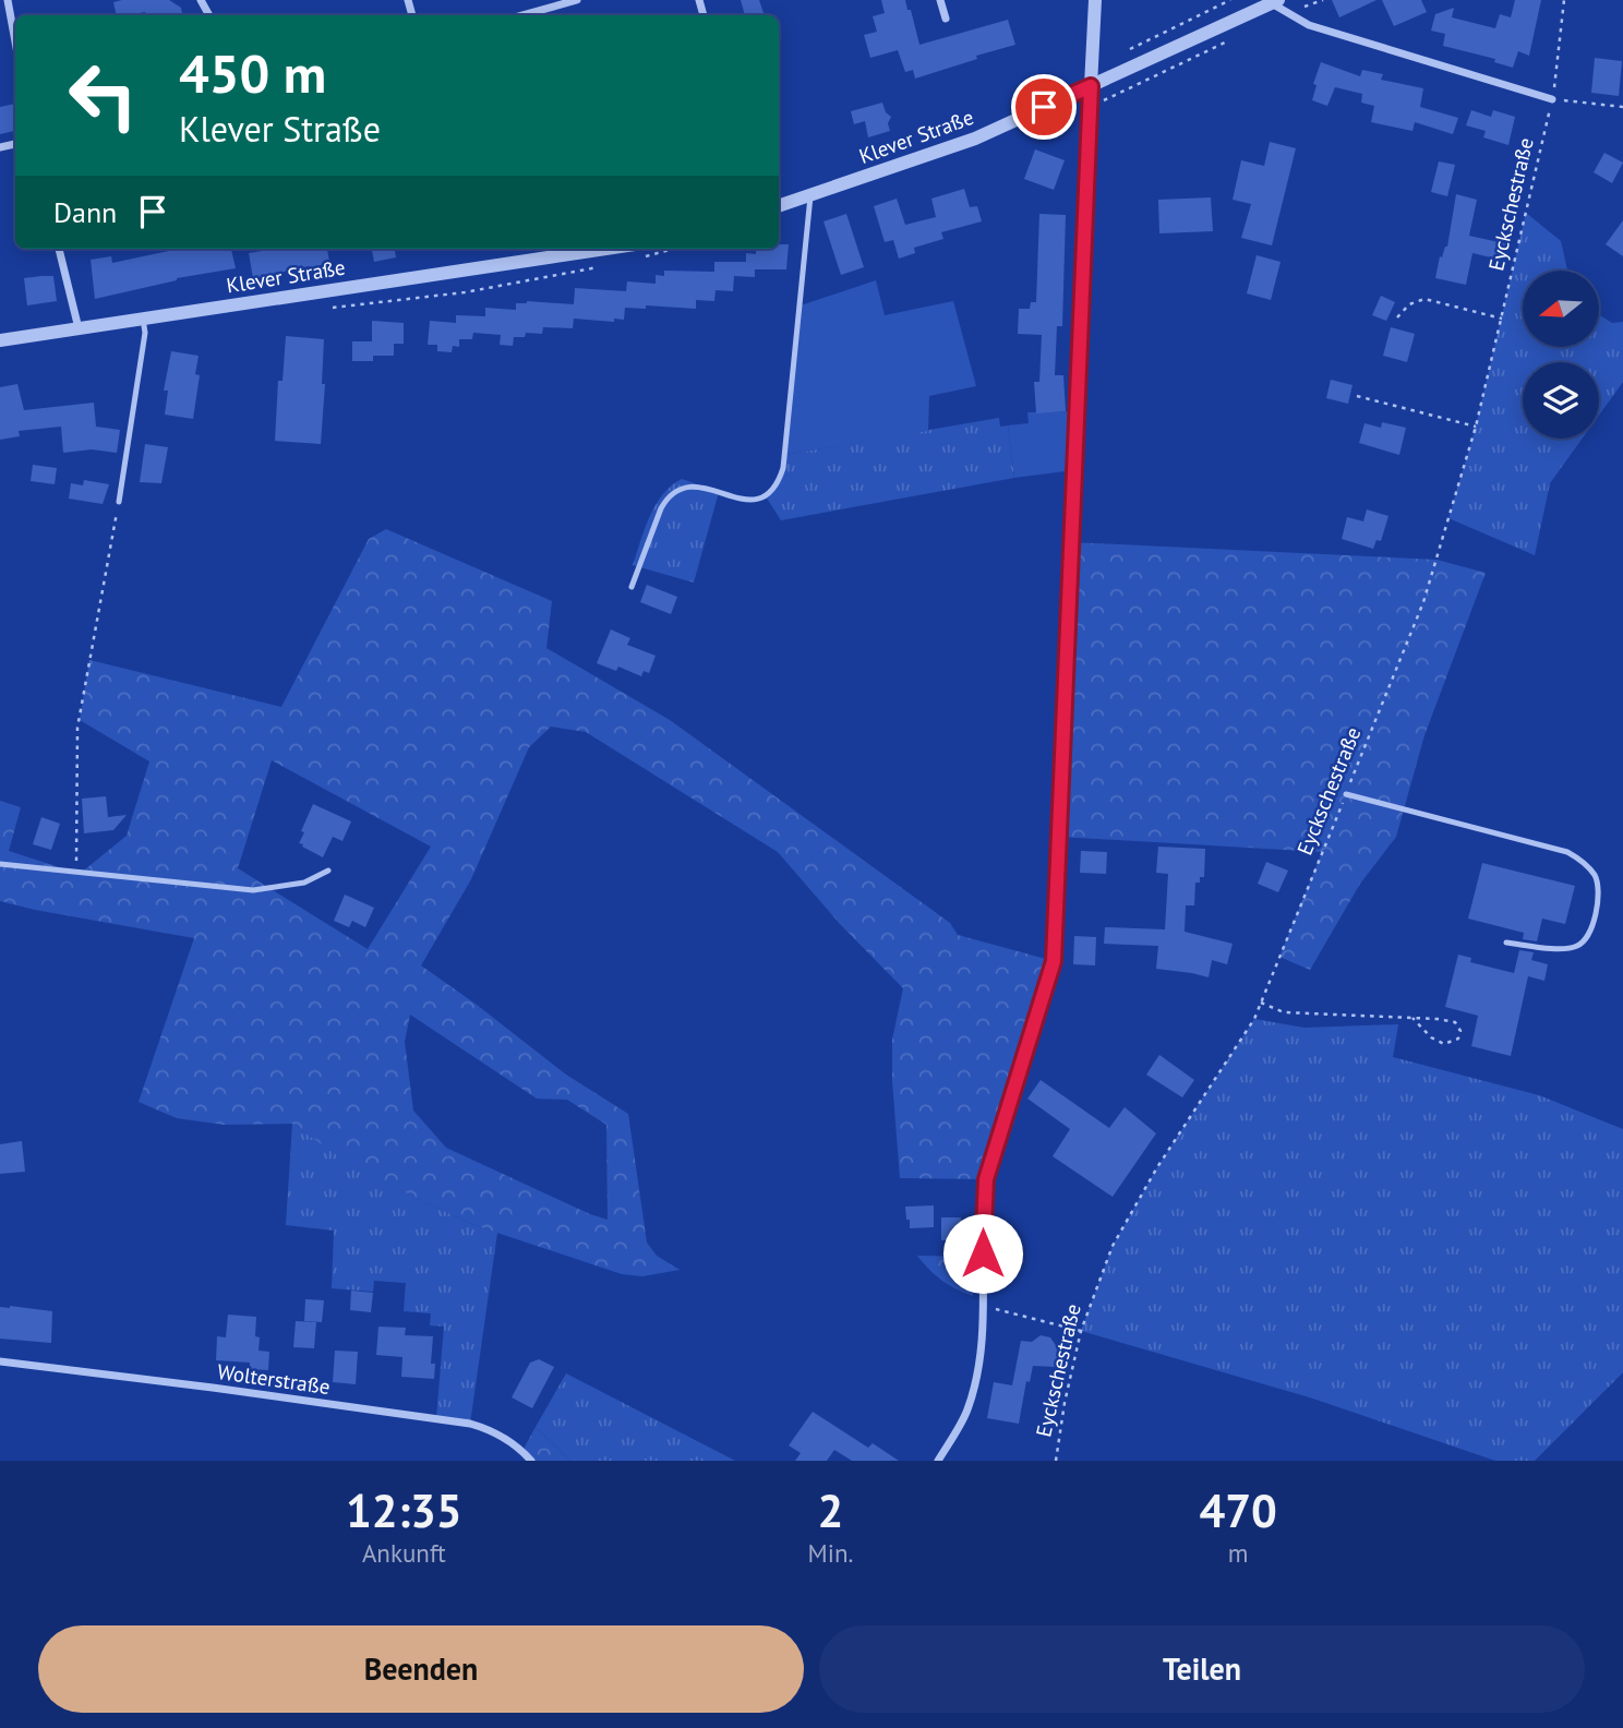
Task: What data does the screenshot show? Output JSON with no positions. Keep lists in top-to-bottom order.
{
  "streets": {
    "street": ["Klever Straße", "Wolterstraße"],
    "path": ["Eyckschestraße"]
  },
  "north": "left",
  "page": {
    "turn": ["450 m", "Klever Straße"],
    "then": "Dann",
    "eta": [
      "12:35",
      "Ankunft",
      "2",
      "Min.",
      "470",
      "m"
    ],
    "buttons": ["Beenden", "Teilen"]
  }
}
